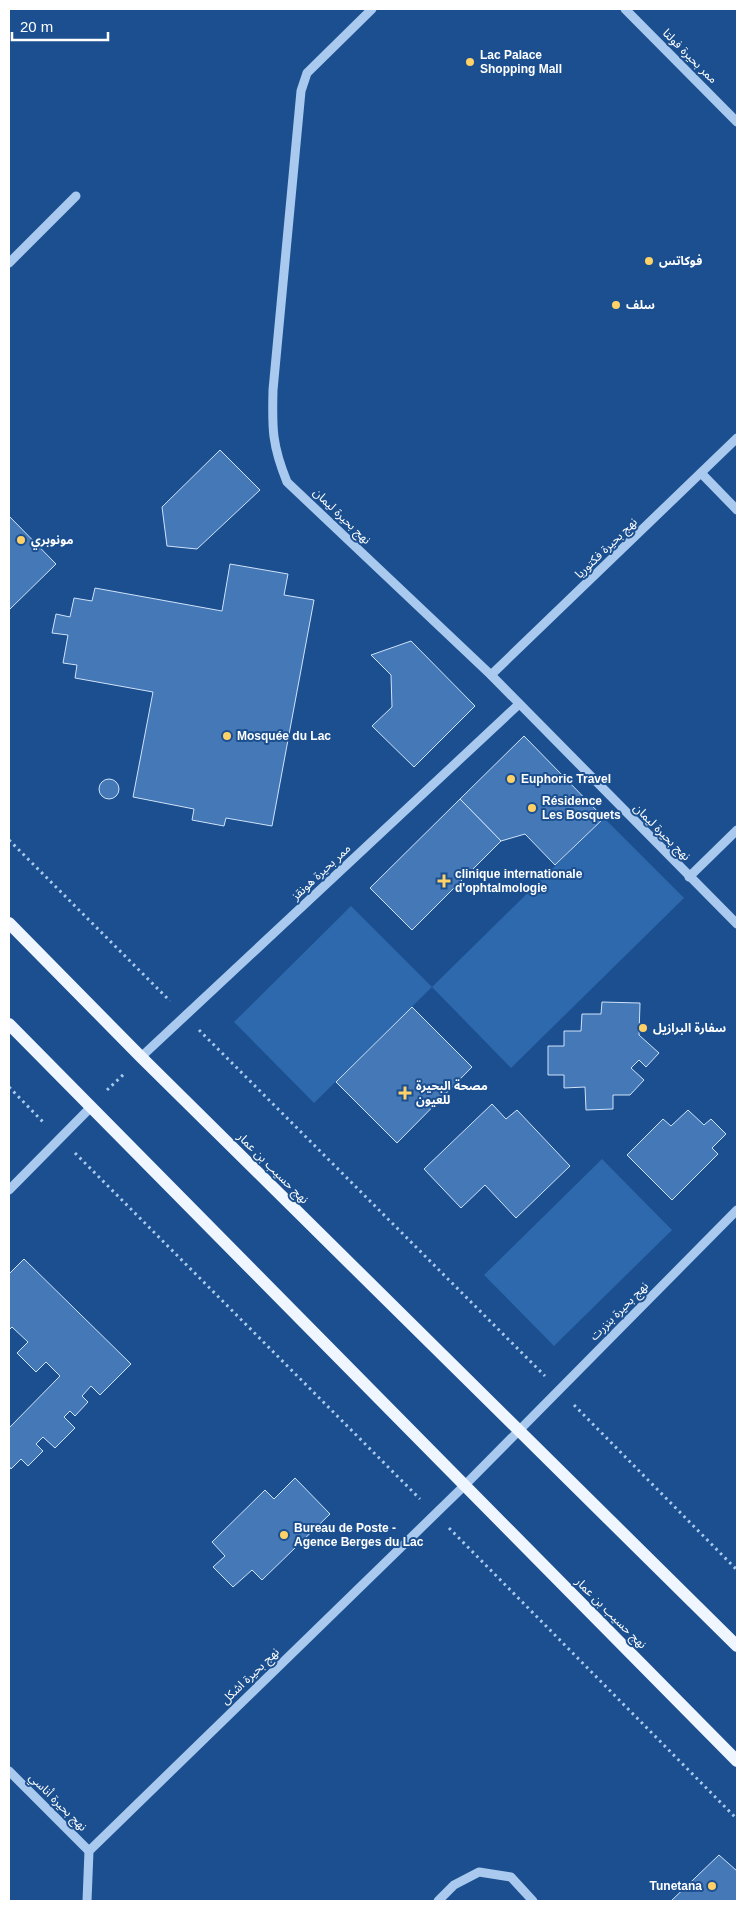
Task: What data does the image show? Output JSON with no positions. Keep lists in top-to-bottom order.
{
  "streets": {
    "main road": ["نهج حسيب بن عمار"],
    "street": [
      "ممر بحيرة فولتا",
      "نهج بحيرة ليمان",
      "نهج بحيرة فكتوريا",
      "ممر بحيرة هونقز",
      "نهج بحيرة بنزرت",
      "نهج بحيرة اشكل",
      "نهج بحيرة أناسي"
    ]
  },
  "crossings": [
    ["نهج بحيرة ليمان", "نهج بحيرة فكتوريا"],
    ["نهج بحيرة ليمان", "ممر بحيرة هونقز"],
    ["ممر بحيرة هونقز", "نهج حسيب بن عمار"],
    ["نهج حسيب بن عمار", "نهج بحيرة بنزرت"],
    ["نهج حسيب بن عمار", "نهج بحيرة اشكل"],
    ["نهج بحيرة اشكل", "نهج بحيرة أناسي"]
  ],
  "places": {
    "other": [
      "Lac Palace Shopping Mall",
      "فوكاتس",
      "سلف",
      "مونوبري",
      "Mosquée du Lac",
      "Euphoric Travel",
      "Résidence Les Bosquets",
      "سفارة البرازيل",
      "Bureau de Poste - Agence Berges du Lac",
      "Tunetana"
    ],
    "health": ["clinique internationale d'ophtalmologie", "مصحة البحيرة للعيون"]
  },
  "scale_bar": "20 m"
}
